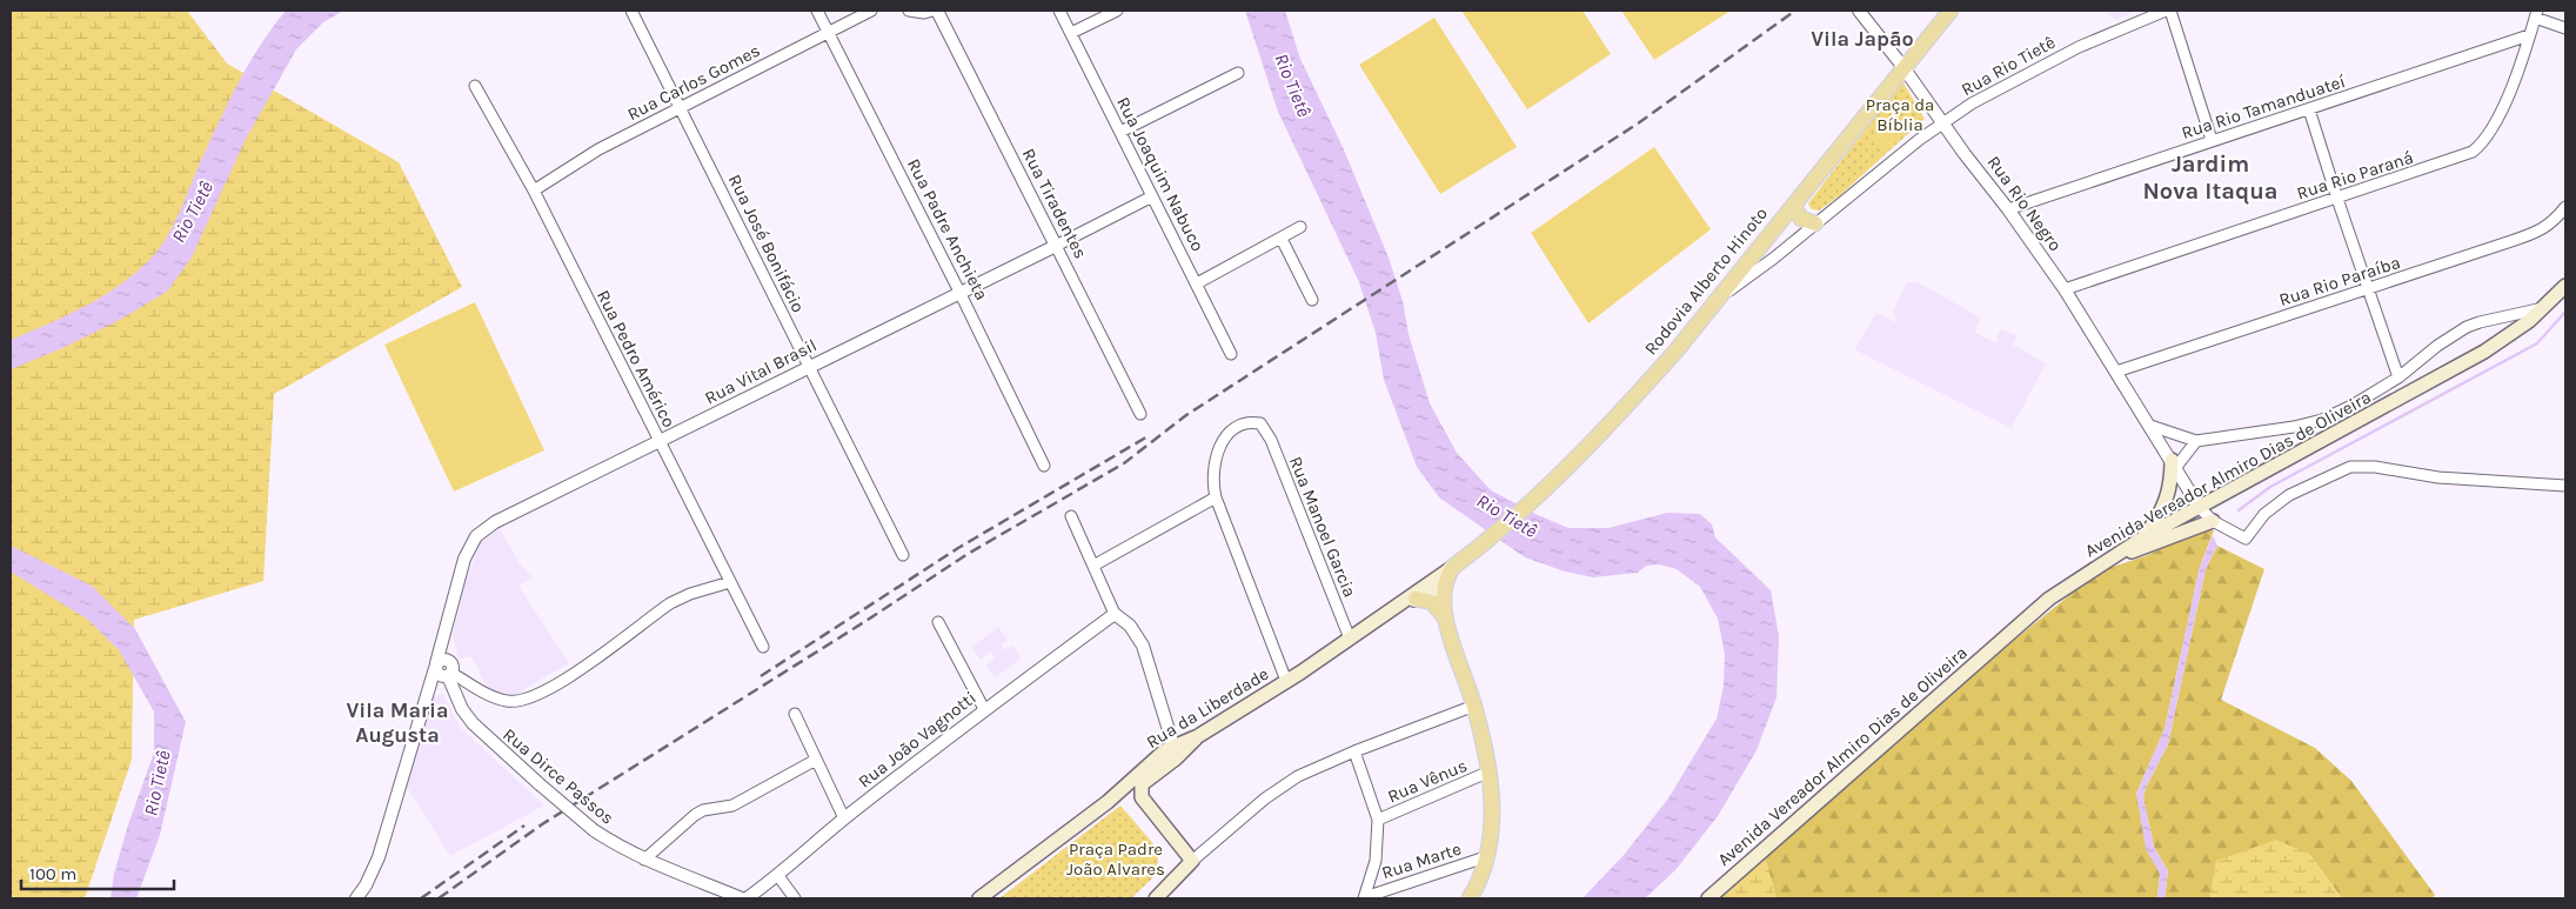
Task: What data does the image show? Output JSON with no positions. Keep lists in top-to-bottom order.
{
  "streets": {
    "main road": ["Rodovia Alberto Hinoto", "Avenida Vereador Almiro Dias de Oliveira", "Rua da Liberdade"],
    "street": [
      "Rua Rio Tietê",
      "Rua Carlos Gomes",
      "Rua Rio Tamanduateí",
      "Rua Joaquim Nabuco",
      "Rua Rio Paraná",
      "Rua Tiradentes",
      "Rua Rio Negro",
      "Rua Padre Anchieta",
      "Rua José Bonifácio",
      "Rua Rio Paraíba",
      "Rua Pedro Américo",
      "Rua Vital Brasil",
      "Rua Manoel Garcia",
      "Rua João Vagnotti",
      "Rua Dirce Passos",
      "Rua Vênus",
      "Rua Marte"
    ]
  },
  "crossings": [
    ["Rua Rio Tietê", "Rua Rio Negro"],
    ["Rua Rio Tietê", "Rodovia Alberto Hinoto"],
    ["Rua Carlos Gomes", "Rua Padre Anchieta"],
    ["Rua Carlos Gomes", "Rua José Bonifácio"],
    ["Rua Carlos Gomes", "Rua Pedro Américo"],
    ["Rua Rio Tamanduateí", "Rua Rio Paraná"],
    ["Rua Rio Tamanduateí", "Rua Rio Negro"],
    ["Rua Joaquim Nabuco", "Rua Vital Brasil"],
    ["Rua Rio Paraná", "Rua Rio Negro"],
    ["Rua Tiradentes", "Rua Vital Brasil"],
    ["Rua Rio Negro", "Rodovia Alberto Hinoto"],
    ["Rua Rio Negro", "Rua Rio Paraíba"],
    ["Rua Rio Negro", "Avenida Vereador Almiro Dias de Oliveira"],
    ["Rua Padre Anchieta", "Rua Vital Brasil"],
    ["Rua José Bonifácio", "Rua Vital Brasil"],
    ["Rodovia Alberto Hinoto", "Rua da Liberdade"],
    ["Rua Pedro Américo", "Rua Vital Brasil"],
    ["Rua Vital Brasil", "Rua Dirce Passos"],
    ["Rua Manoel Garcia", "Rua da Liberdade"],
    ["Rua João Vagnotti", "Rua Dirce Passos"]
  ],
  "districts": ["Vila Japão", "Jardim Nova Itaqua", "Vila Maria Augusta"],
  "water": ["Rio Tietê"],
  "parks": ["Praça da Bíblia", "Praça Padre João Alvares"],
  "scale_bar": "100 m"
}
